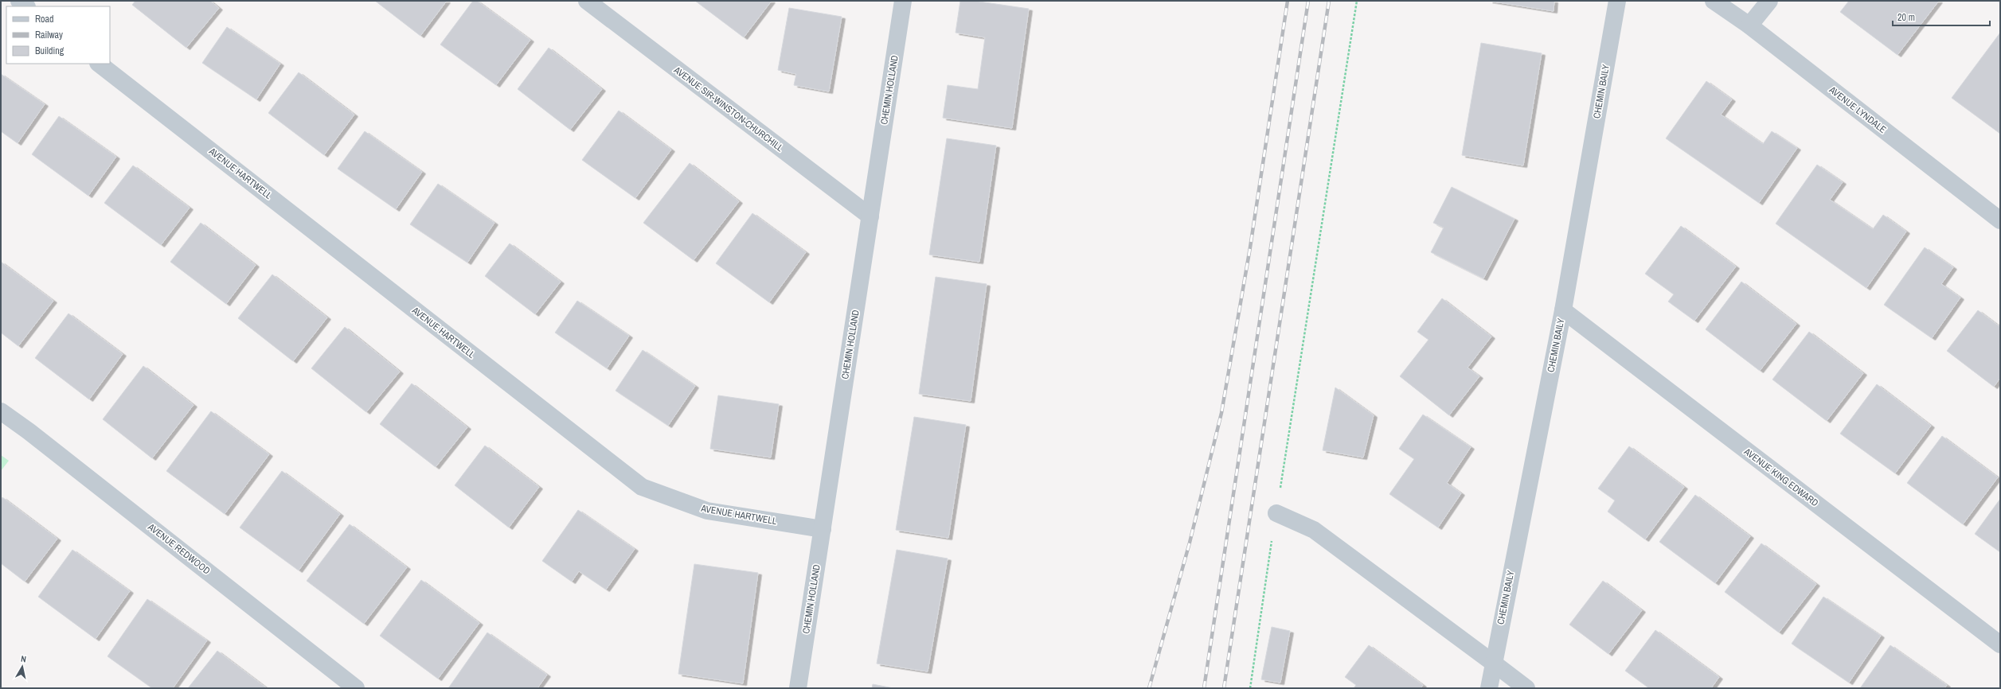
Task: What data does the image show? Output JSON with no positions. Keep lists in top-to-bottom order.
{
  "streets": {
    "street": [
      "CHEMIN HOLLAND",
      "CHEMIN BAILY",
      "AVENUE SIR-WINSTON-CHURCHILL",
      "AVENUE LYNDALE",
      "AVENUE HARTWELL",
      "AVENUE KING EDWARD",
      "AVENUE REDWOOD"
    ]
  },
  "crossings": [
    ["CHEMIN HOLLAND", "AVENUE SIR-WINSTON-CHURCHILL"],
    ["CHEMIN HOLLAND", "AVENUE HARTWELL"],
    ["CHEMIN BAILY", "AVENUE KING EDWARD"]
  ],
  "legend": ["Road", "Railway", "Building"],
  "scale_bar": "20 m",
  "north": "top"
}
